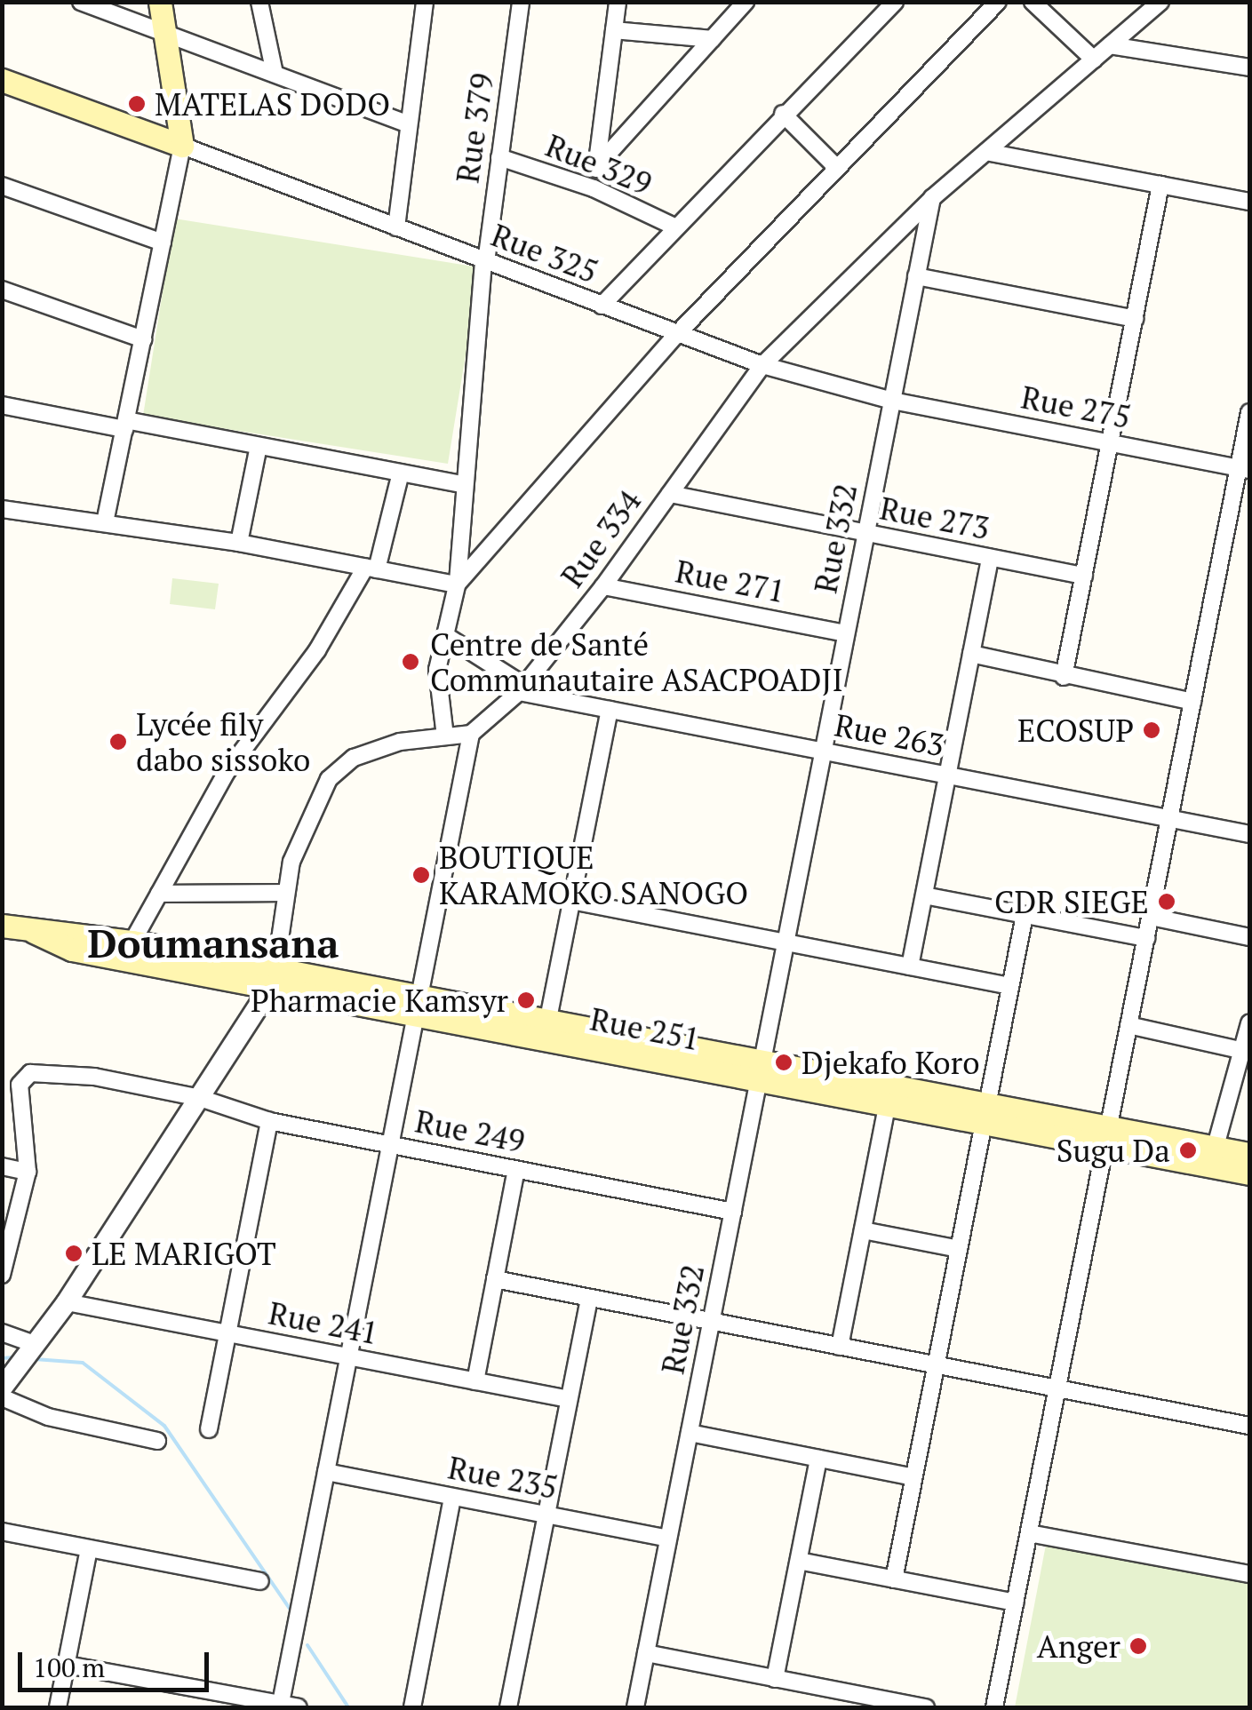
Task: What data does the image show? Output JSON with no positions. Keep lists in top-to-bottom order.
{
  "streets": {
    "main road": ["Rue 251"],
    "street": [
      "Rue 379",
      "Rue 329",
      "Rue 325",
      "Rue 275",
      "Rue 273",
      "Rue 334",
      "Rue 332",
      "Rue 271",
      "Rue 263",
      "Rue 249",
      "Rue 241",
      "Rue 235"
    ]
  },
  "crossings": [
    ["Rue 379", "Rue 329"],
    ["Rue 379", "Rue 325"],
    ["Rue 325", "Rue 275"],
    ["Rue 325", "Rue 334"],
    ["Rue 325", "Rue 332"],
    ["Rue 275", "Rue 332"],
    ["Rue 273", "Rue 334"],
    ["Rue 273", "Rue 332"],
    ["Rue 334", "Rue 332"],
    ["Rue 334", "Rue 271"],
    ["Rue 334", "Rue 263"],
    ["Rue 332", "Rue 271"],
    ["Rue 332", "Rue 263"],
    ["Rue 332", "Rue 251"],
    ["Rue 332", "Rue 249"],
    ["Rue 332", "Rue 235"]
  ],
  "districts": ["Doumansana"],
  "places": [
    "MATELAS DODO",
    "Centre de Santé Communautaire ASACPOADJI",
    "ECOSUP",
    "Lycée fily dabo sissoko",
    "BOUTIQUE KARAMOKO SANOGO",
    "CDR SIEGE",
    "Pharmacie Kamsyr",
    "Djekafo Koro",
    "Sugu Da",
    "LE MARIGOT",
    "Anger"
  ],
  "scale_bar": "100 m"
}
